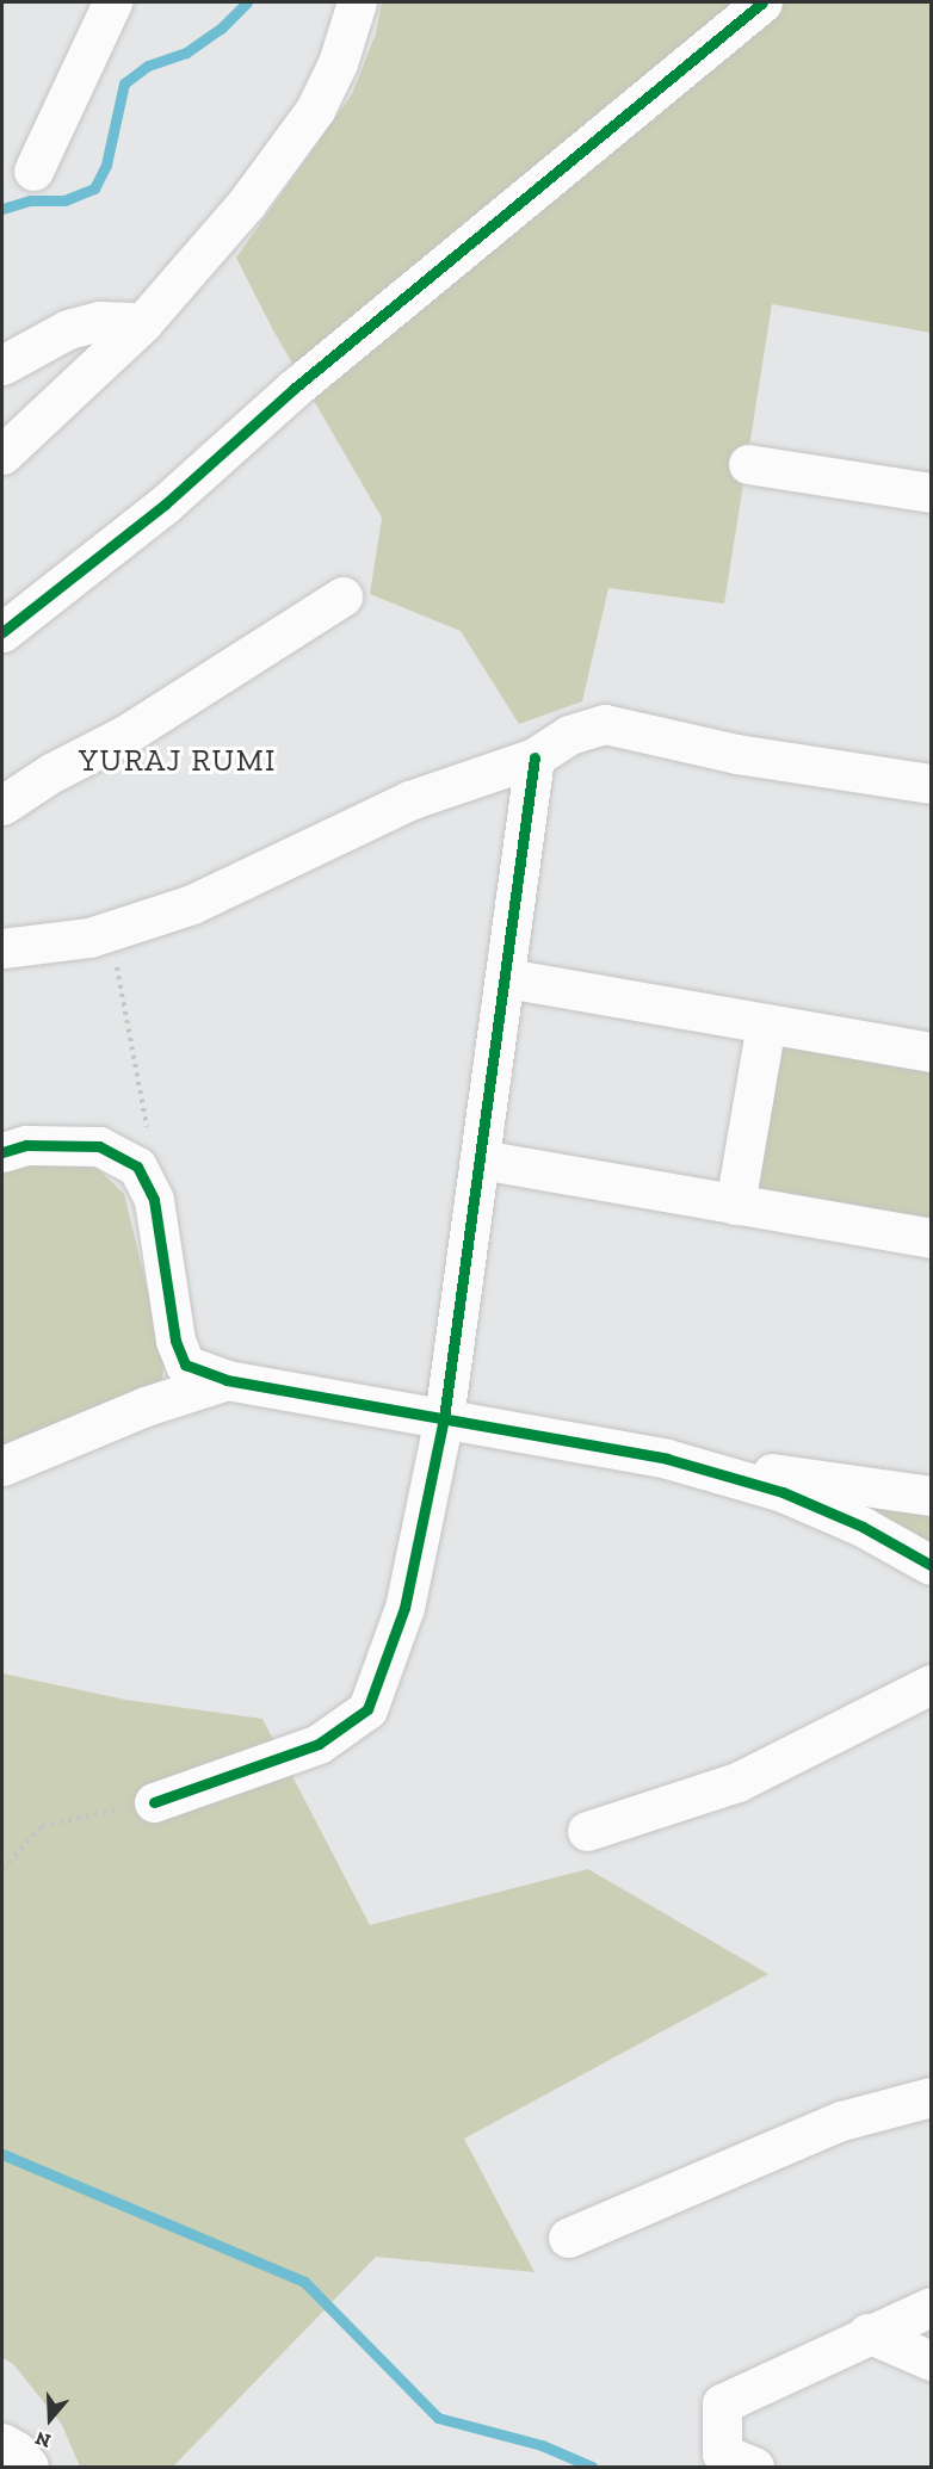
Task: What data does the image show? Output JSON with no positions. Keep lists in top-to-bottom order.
{
  "districts": ["YURAJ RUMI"],
  "north": "bottom"
}
